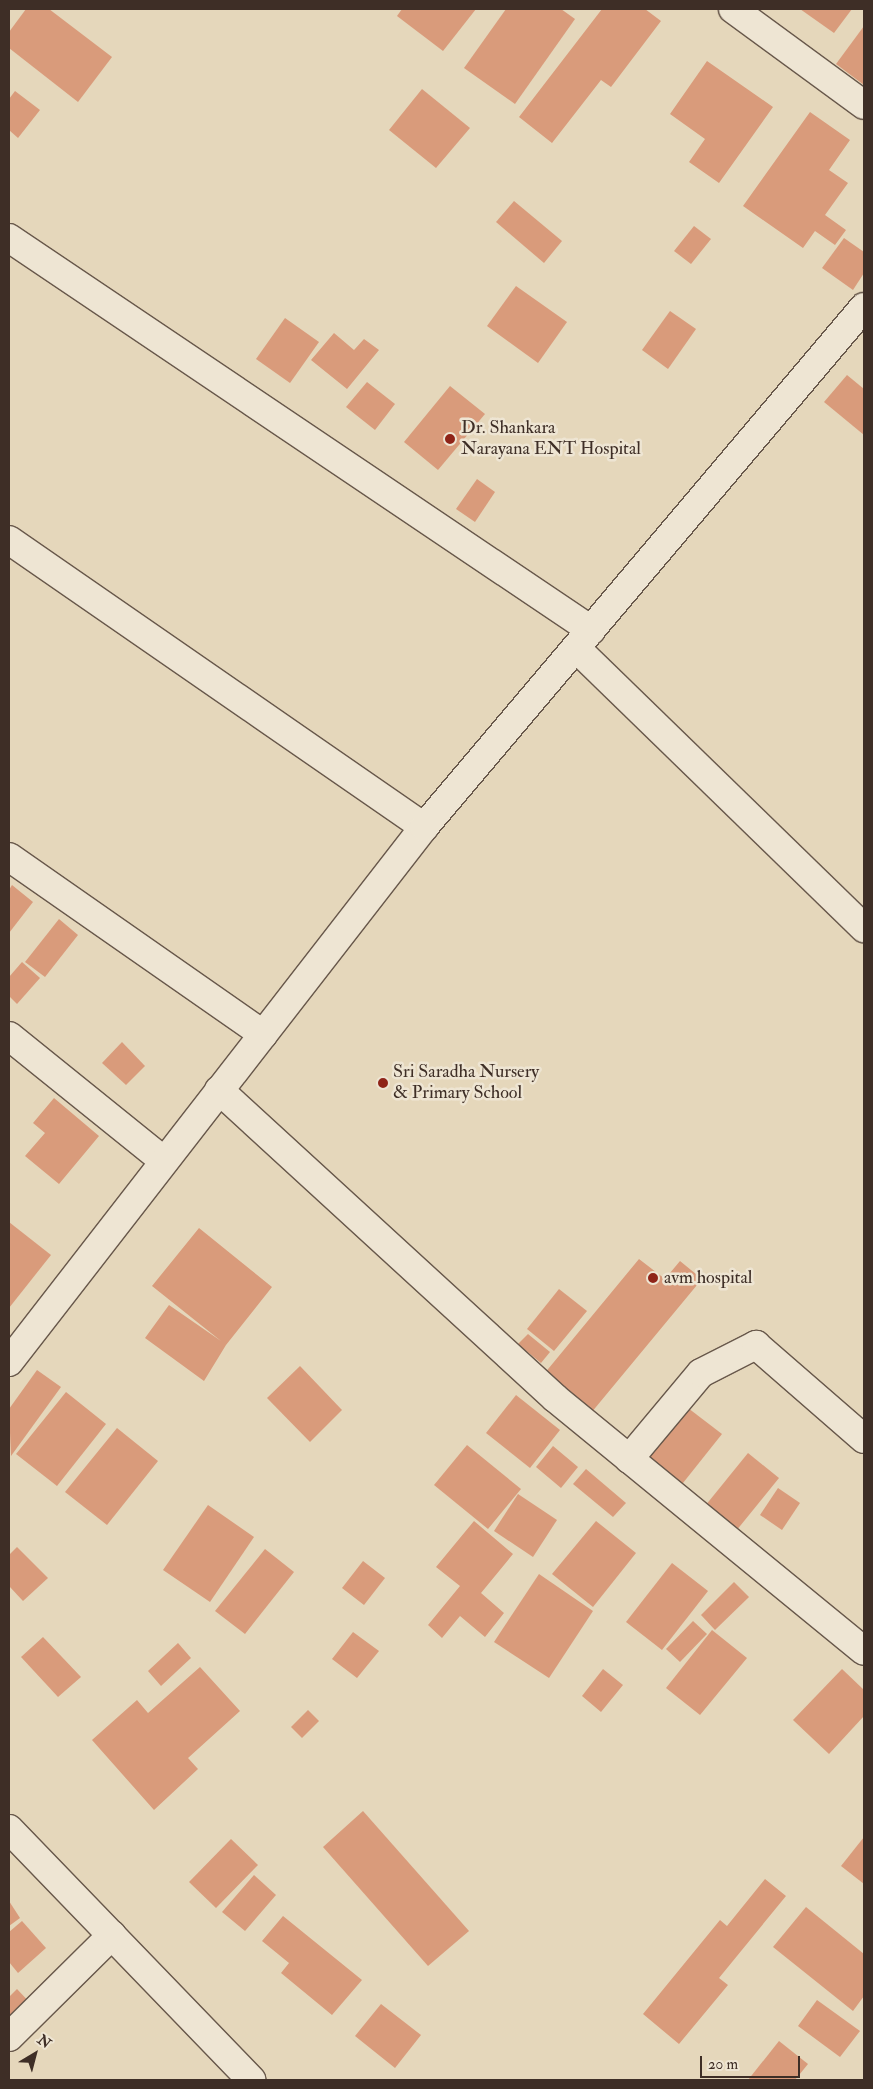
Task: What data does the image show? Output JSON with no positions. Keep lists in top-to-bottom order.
{
  "places": ["Dr. Shankara Narayana ENT Hospital", "Sri Saradha Nursery & Primary School", "avm hospital"],
  "scale_bar": "20 m",
  "north": "top right"
}
